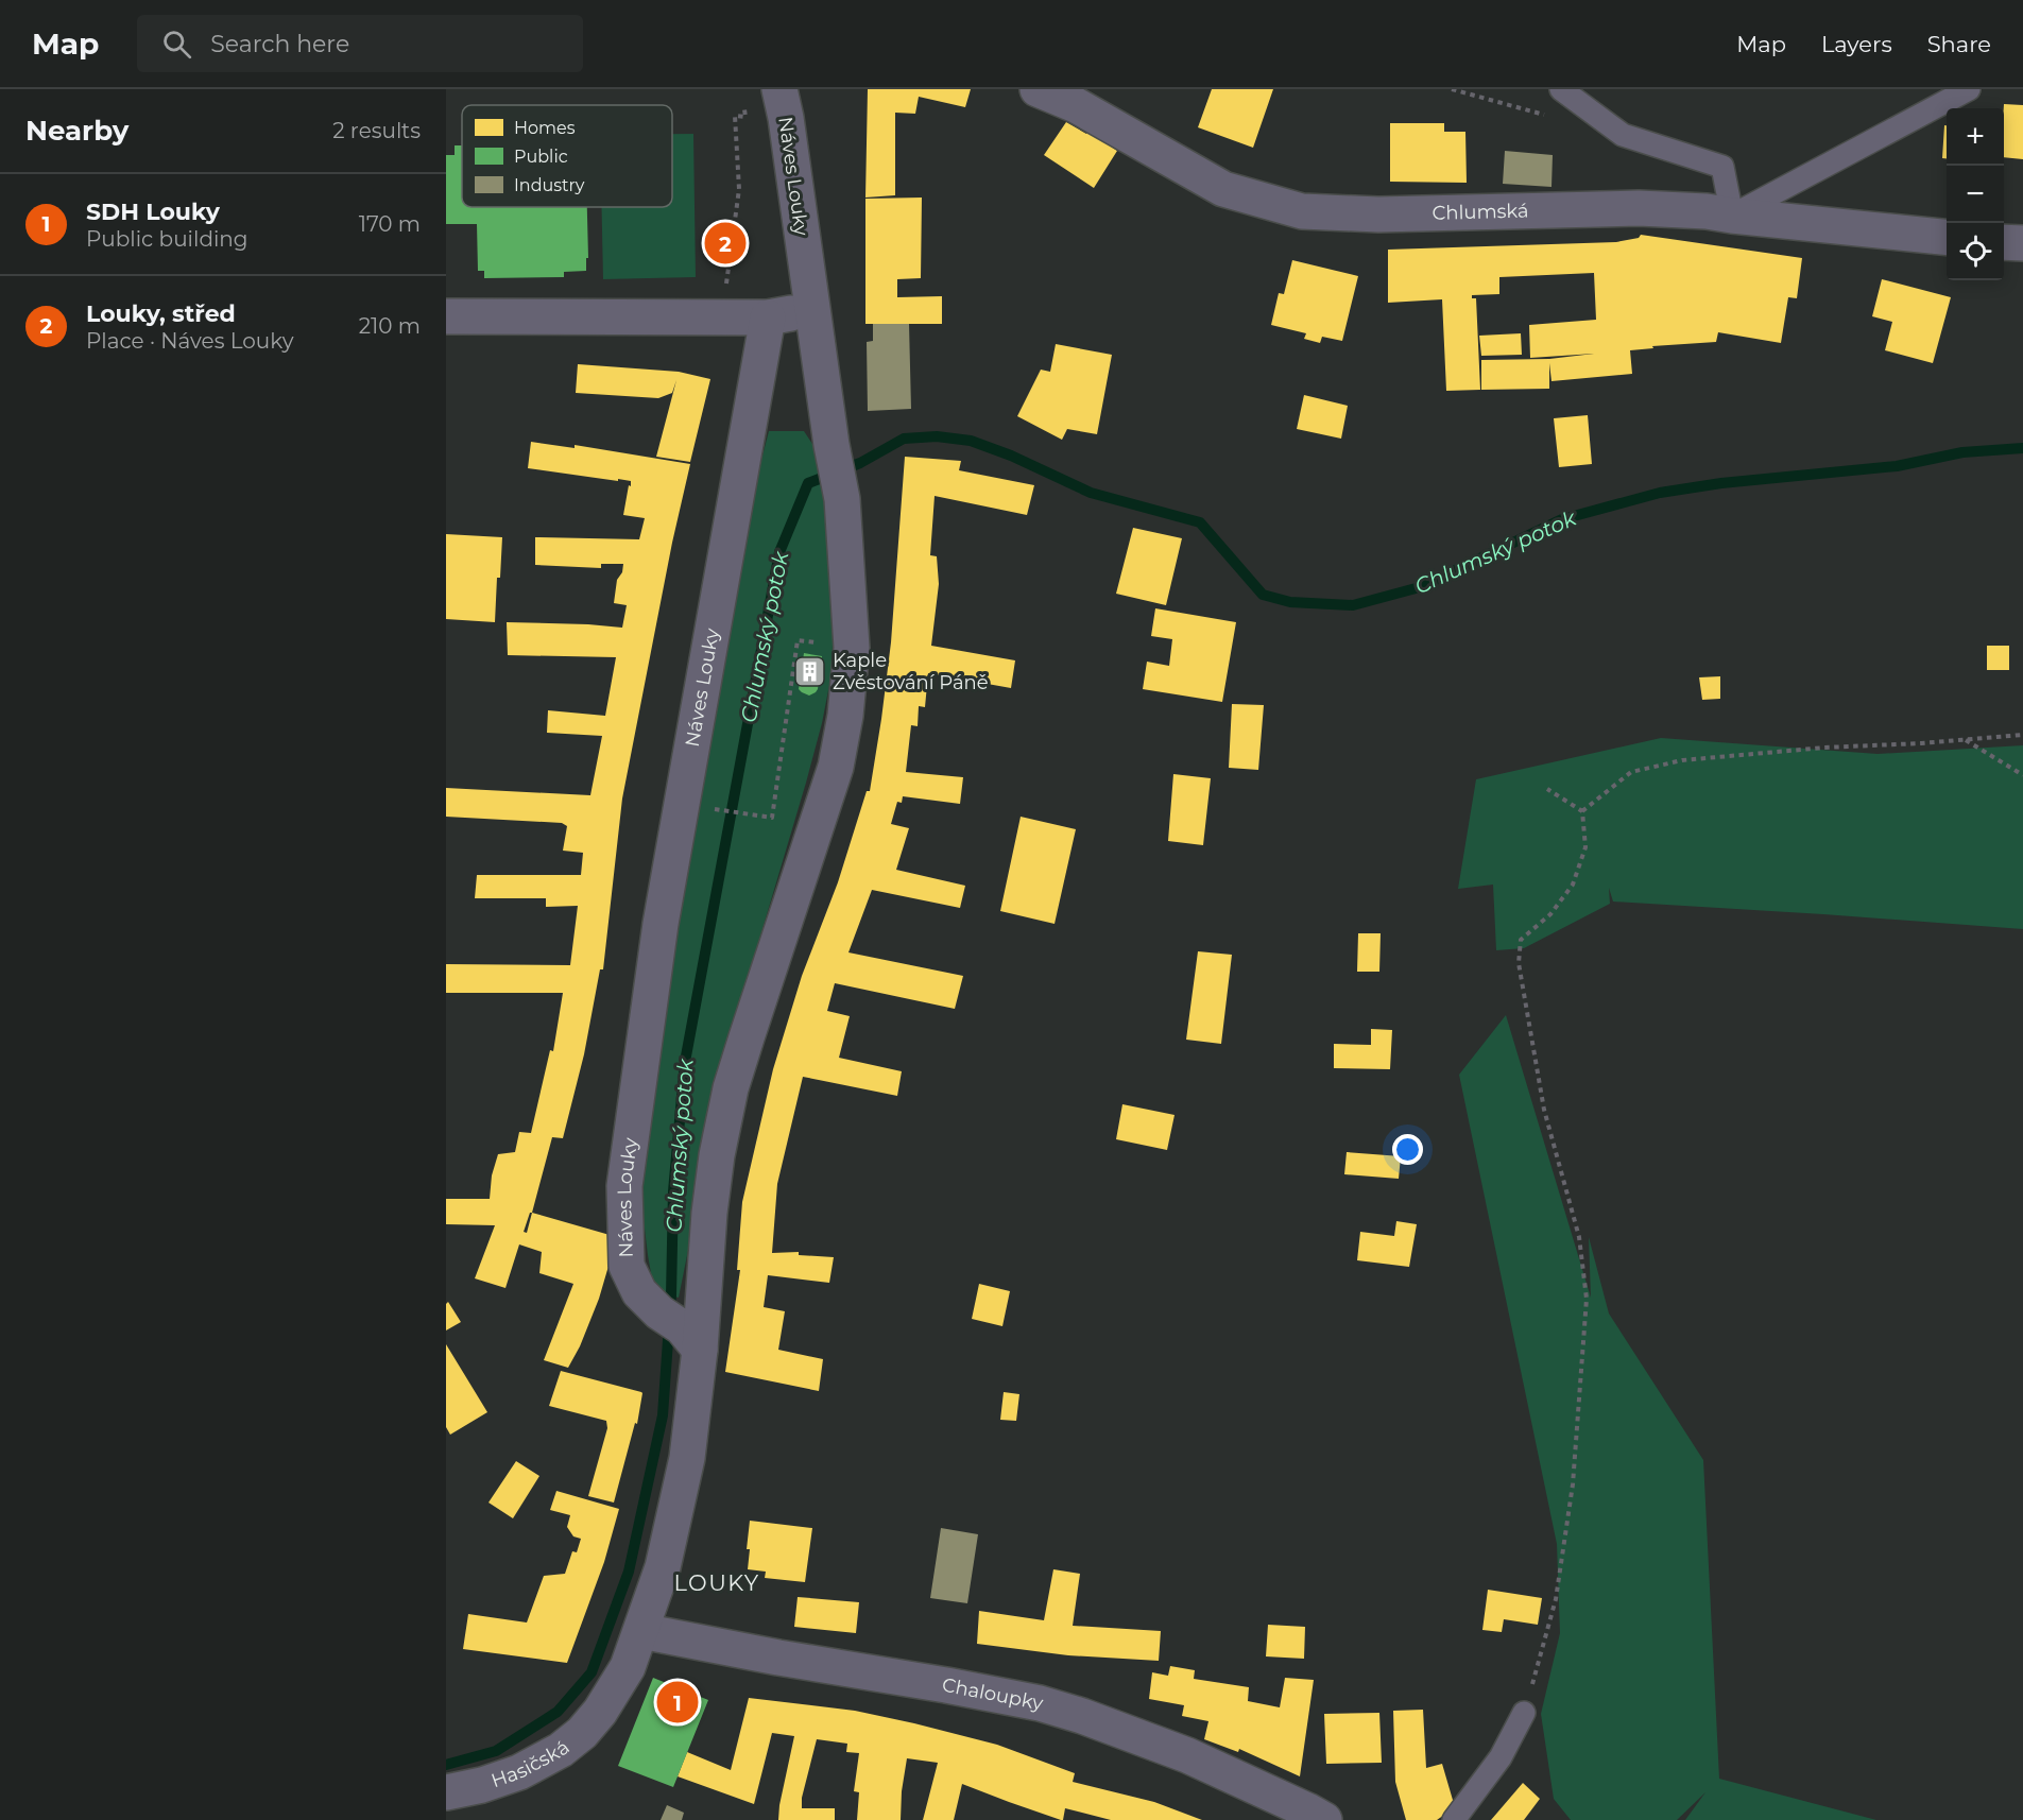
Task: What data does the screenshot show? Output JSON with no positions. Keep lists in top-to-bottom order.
{
  "streets": {
    "street": [
      "Náves Louky",
      "Chlumská",
      "Chaloupky",
      "Hasičská"
    ]
  },
  "crossings": [
    ["Náves Louky", "Chaloupky"],
    ["Náves Louky", "Hasičská"]
  ],
  "districts": ["LOUKY"],
  "water": ["Chlumský potok"],
  "places": {
    "building": ["Kaple Zvěstování Páně"]
  },
  "legend": ["Homes", "Public", "Industry"],
  "page": {
    "header": "Map",
    "search": "Search here",
    "nav": ["Map", "Layers", "Share"],
    "heading": ["Nearby", "2 results"],
    "map_buttons": ["+", "−"],
    "list": [
      {
        "mark": "1",
        "name": "SDH Louky",
        "note": "Public building",
        "value": "170 m"
      },
      {
        "mark": "2",
        "name": "Louky, střed",
        "note": "Place · Náves Louky",
        "value": "210 m"
      }
    ],
    "pins": ["2", "1"]
  }
}
